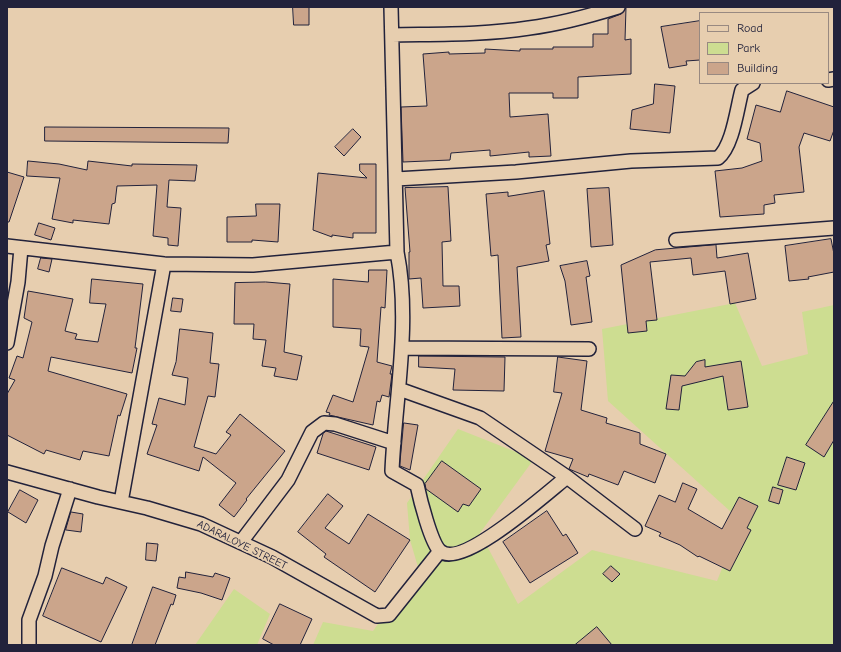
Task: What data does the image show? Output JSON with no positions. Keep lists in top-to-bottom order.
{
  "streets": {
    "street": ["ADARALOYE STREET"]
  },
  "legend": ["Road", "Park", "Building"]
}
